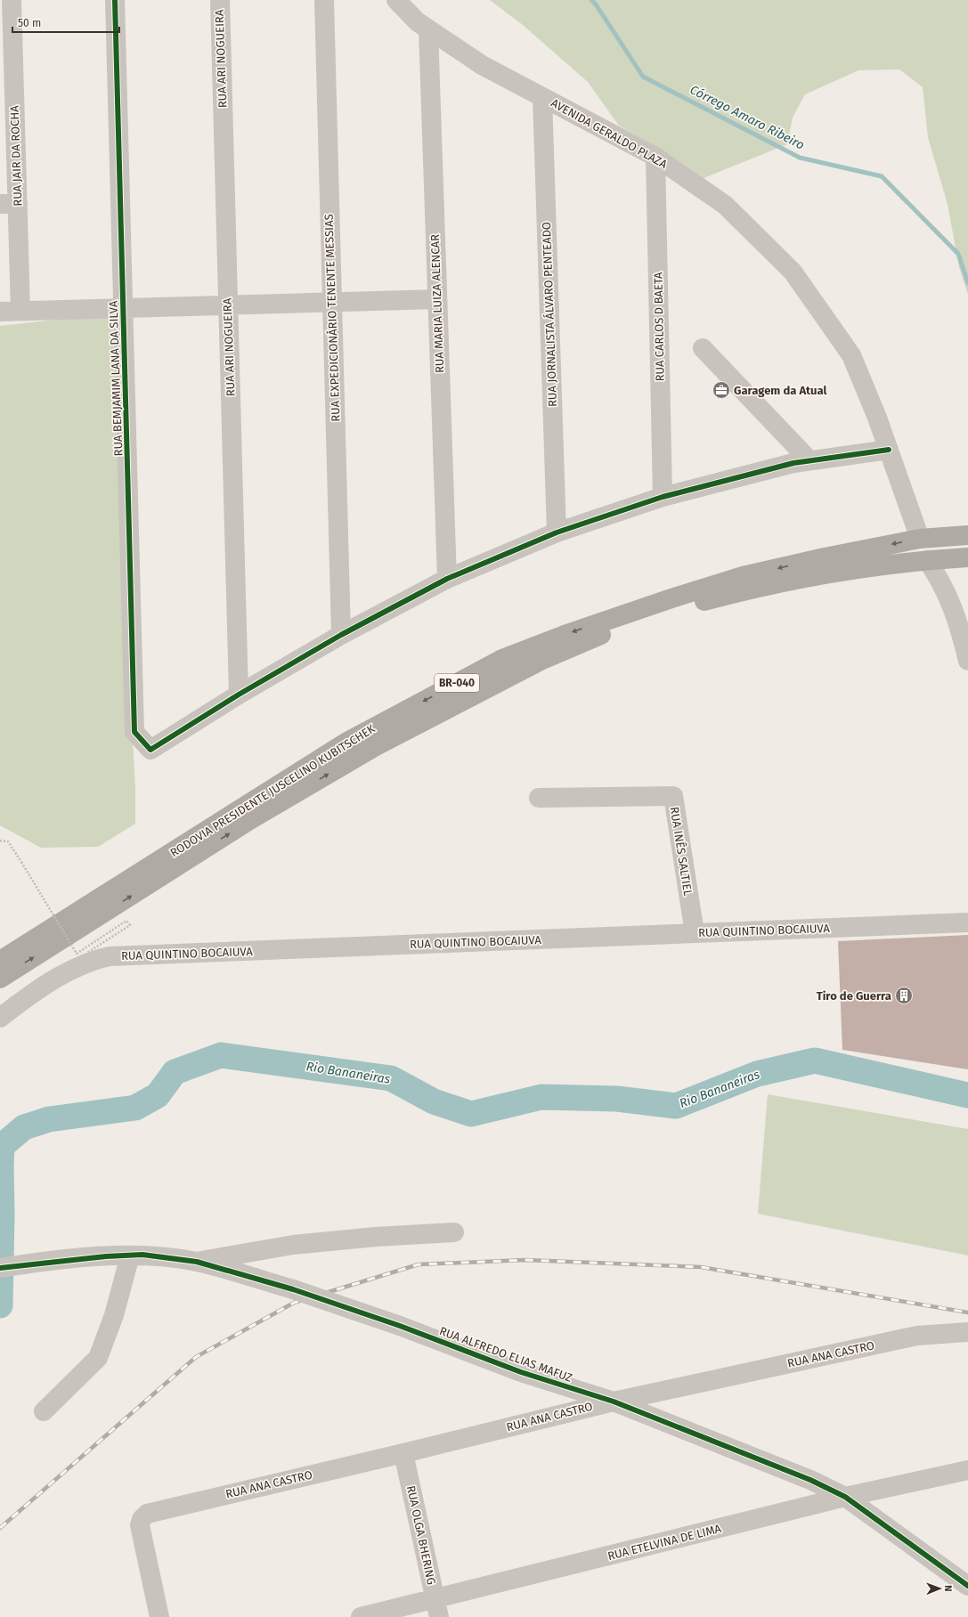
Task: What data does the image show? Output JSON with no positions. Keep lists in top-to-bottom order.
{
  "streets": {
    "highway": ["BR-040", "RODOVIA PRESIDENTE JUSCELINO KUBITSCHEK"],
    "street": [
      "RUA ARI NOGUEIRA",
      "AVENIDA GERALDO PLAZA",
      "RUA JAIR DA ROCHA",
      "RUA MARIA LUIZA ALENCAR",
      "RUA JORNALISTA ÁLVARO PENTEADO",
      "RUA EXPEDICIONÁRIO TENENTE MESSIAS",
      "RUA CARLOS D BAETA",
      "RUA BEMJAMIM LANA DA SILVA",
      "RUA INÊS SALTIEL",
      "RUA QUINTINO BOCAIUVA",
      "RUA ALFREDO ELIAS MAFUZ",
      "RUA ANA CASTRO",
      "RUA OLGA BHERING",
      "RUA ETELVINA DE LIMA"
    ]
  },
  "crossings": [
    ["RUA ARI NOGUEIRA", "RUA BEMJAMIM LANA DA SILVA"],
    ["AVENIDA GERALDO PLAZA", "RUA MARIA LUIZA ALENCAR"],
    ["AVENIDA GERALDO PLAZA", "RUA JORNALISTA ÁLVARO PENTEADO"],
    ["AVENIDA GERALDO PLAZA", "RUA CARLOS D BAETA"],
    ["AVENIDA GERALDO PLAZA", "RODOVIA PRESIDENTE JUSCELINO KUBITSCHEK"],
    ["RUA INÊS SALTIEL", "RUA QUINTINO BOCAIUVA"],
    ["RUA ALFREDO ELIAS MAFUZ", "RUA ANA CASTRO"],
    ["RUA ALFREDO ELIAS MAFUZ", "RUA ETELVINA DE LIMA"],
    ["RUA ANA CASTRO", "RUA OLGA BHERING"],
    ["RUA OLGA BHERING", "RUA ETELVINA DE LIMA"]
  ],
  "water": ["Córrego Amaro Ribeiro", "Rio Bananeiras"],
  "places": {
    "office": ["Garagem da Atual"],
    "building": ["Tiro de Guerra"]
  },
  "scale_bar": "50 m",
  "north": "right"
}
